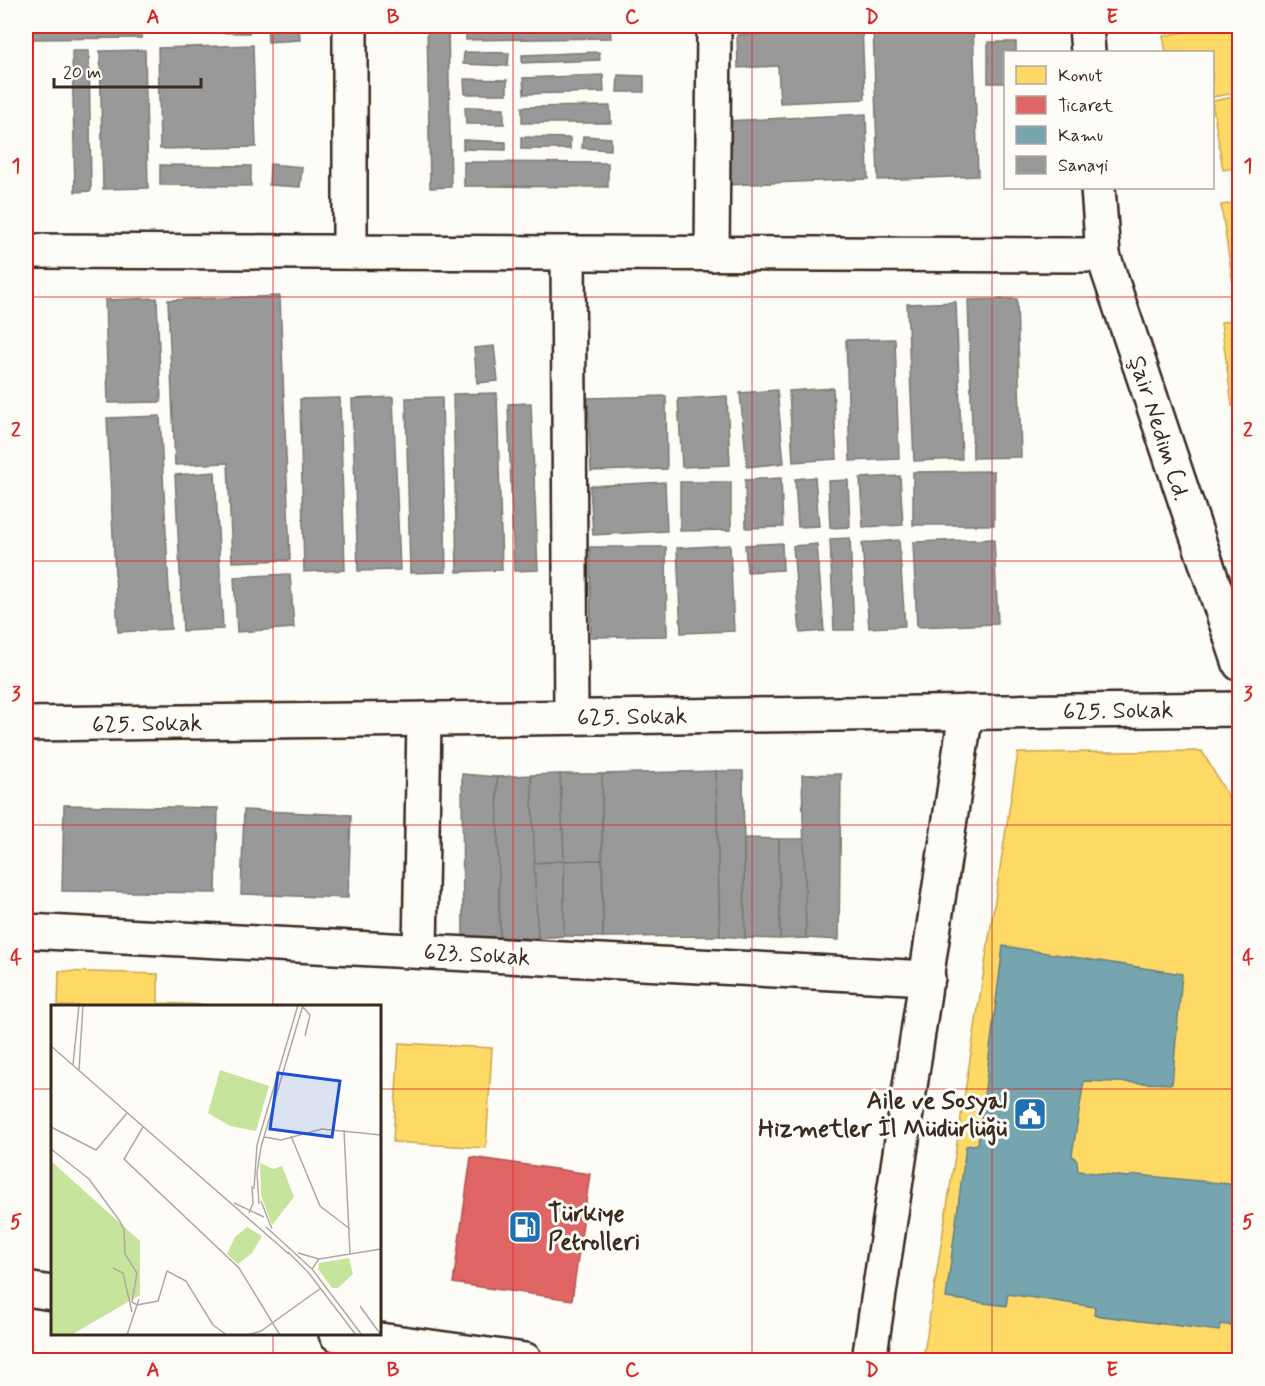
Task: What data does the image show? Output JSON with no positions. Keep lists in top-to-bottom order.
{
  "streets": {
    "street": ["Şair Nedim Cd.", "625. Sokak", "623. Sokak"]
  },
  "places": {
    "public building": ["Aile ve Sosyal Hizmetler İl Müdürlüğü"],
    "fuel station": ["Türkiye Petrolleri"]
  },
  "legend": [
    "Konut",
    "Ticaret",
    "Kamu",
    "Sanayi"
  ],
  "scale_bar": "20 m",
  "grid": {
    "columns": [
      "A",
      "B",
      "C",
      "D",
      "E"
    ],
    "rows": [
      "1",
      "2",
      "3",
      "4",
      "5"
    ]
  }
}
